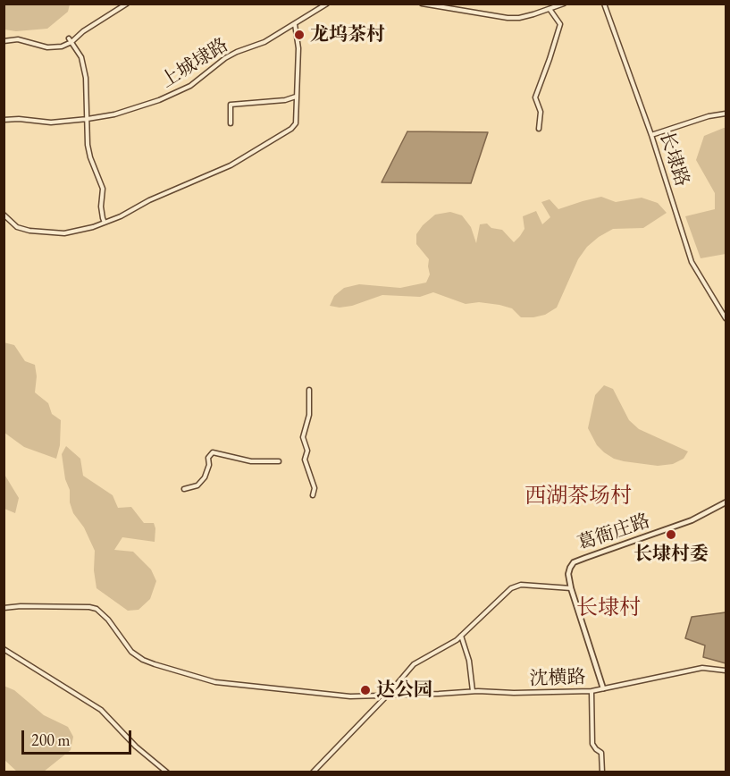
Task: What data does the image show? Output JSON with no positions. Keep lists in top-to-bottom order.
{
  "streets": {
    "street": [
      "上城埭路",
      "长埭路",
      "葛衙庄路",
      "沈横路"
    ]
  },
  "crossings": [
    ["葛衙庄路", "沈横路"]
  ],
  "districts": ["西湖茶场村", "长埭村"],
  "places": ["龙坞茶村", "长埭村委", "达公园"],
  "scale_bar": "200 m"
}
